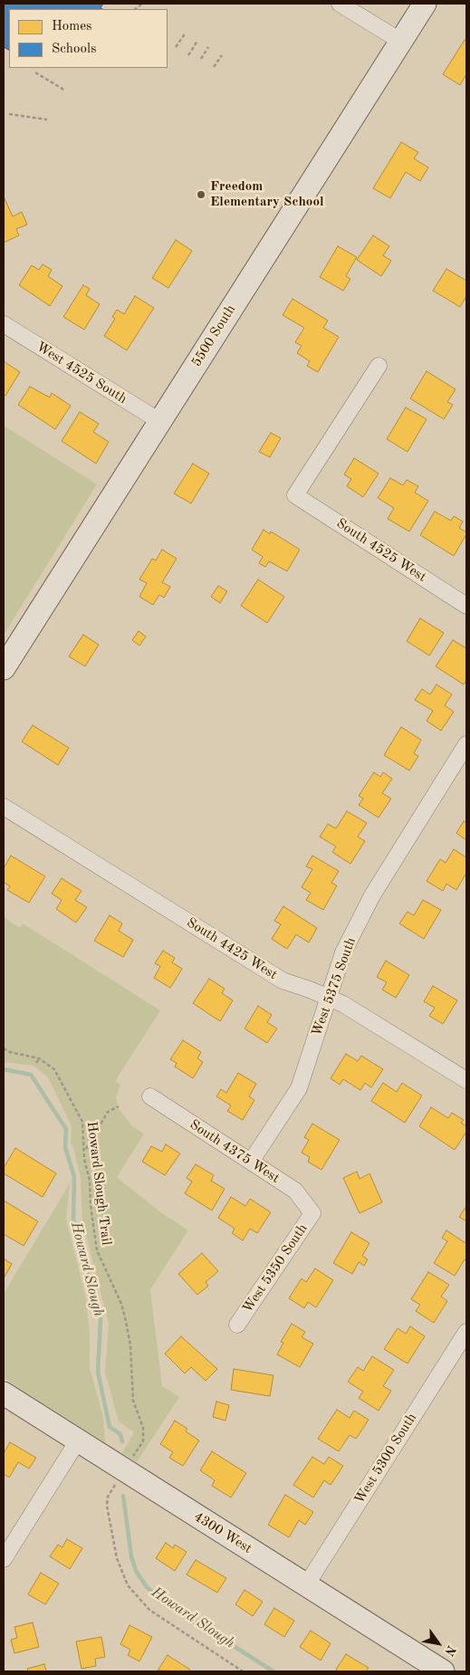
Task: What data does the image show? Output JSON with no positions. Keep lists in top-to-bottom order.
{
  "streets": {
    "main road": ["5500 South", "4300 West"],
    "street": [
      "West 4525 South",
      "South 4525 West",
      "South 4425 West",
      "West 5375 South",
      "South 4375 West",
      "West 5350 South",
      "West 5300 South"
    ],
    "path": ["Howard Slough Trail"]
  },
  "crossings": [
    ["5500 South", "West 4525 South"],
    ["South 4425 West", "West 5375 South"],
    ["West 5375 South", "South 4375 West"],
    ["South 4375 West", "West 5350 South"],
    ["West 5300 South", "4300 West"]
  ],
  "water": ["Howard Slough"],
  "places": ["Freedom Elementary School"],
  "legend": ["Homes", "Schools"],
  "north": "bottom right"
}
